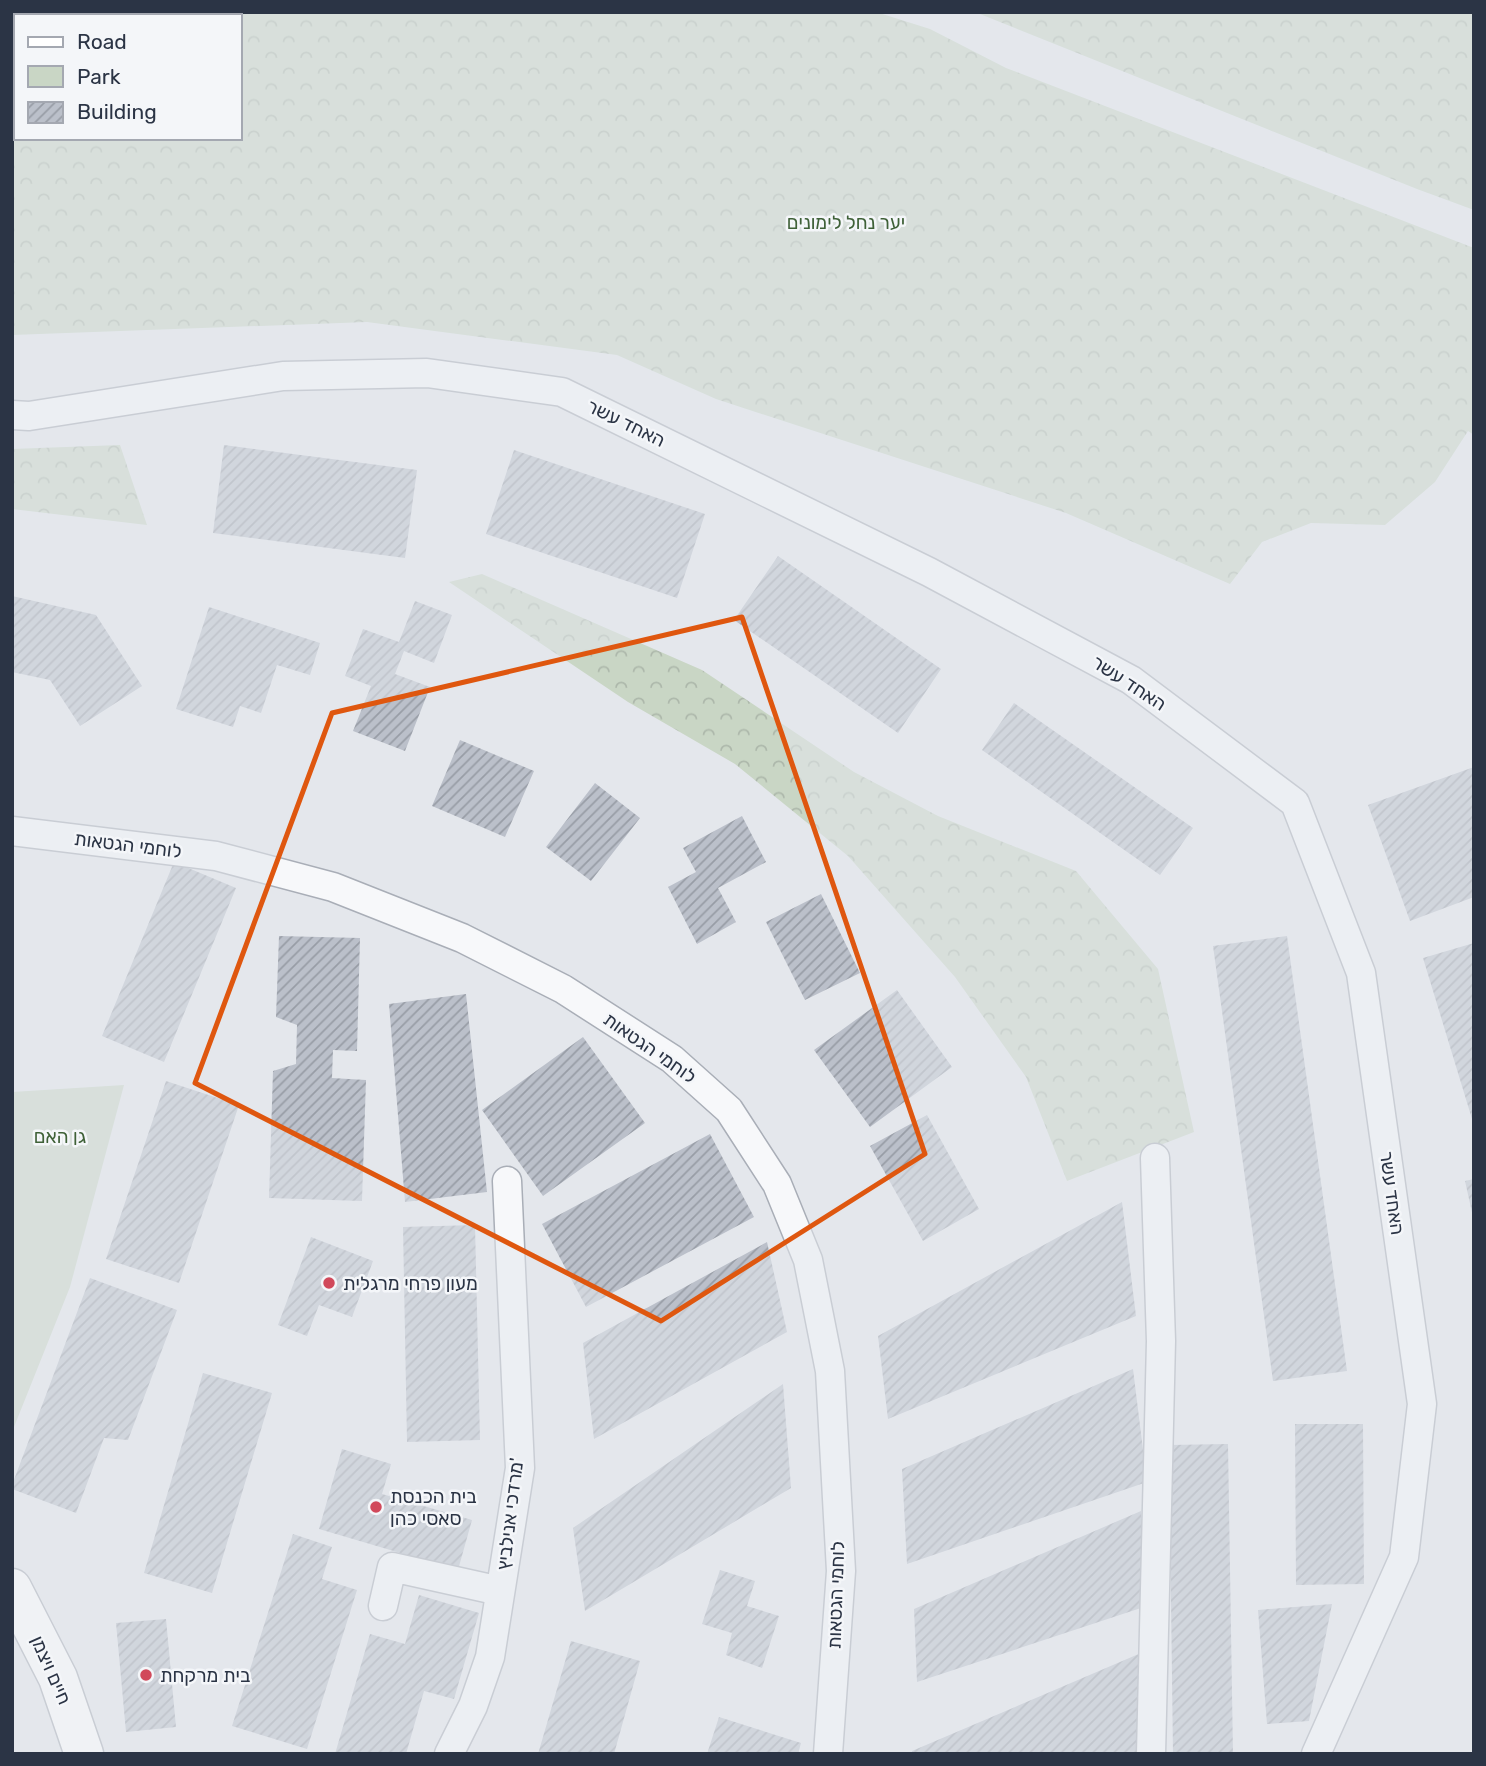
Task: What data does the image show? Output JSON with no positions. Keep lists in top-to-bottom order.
{
  "streets": {
    "street": [
      "האחד עשר",
      "לוחמי הגטאות",
      "מרדכי אנילביץ'",
      "חיים ויצמן"
    ]
  },
  "parks": ["יער נחל לימונים", "גן האם"],
  "places": ["מעון פרחי מרגלית", "בית הכנסת סאסי כהן", "בית מרקחת"],
  "legend": ["Road", "Park", "Building"]
}
